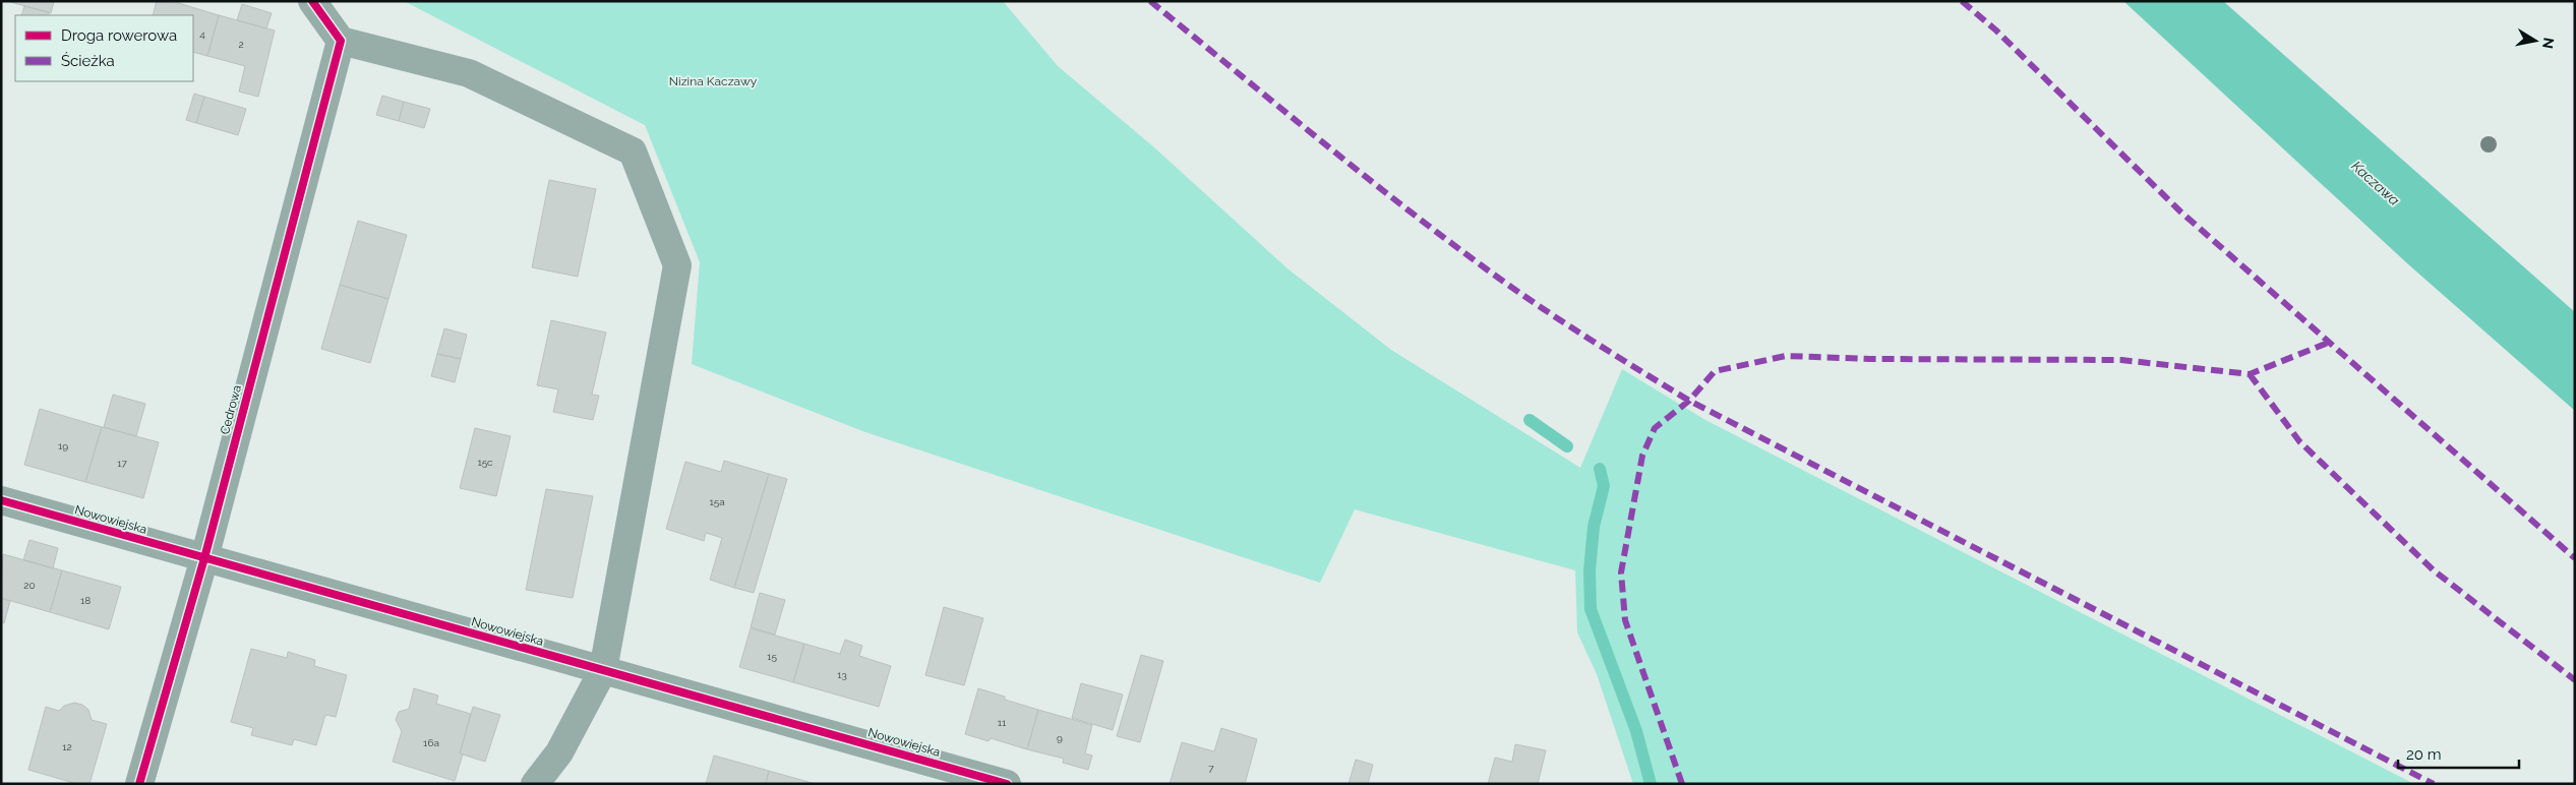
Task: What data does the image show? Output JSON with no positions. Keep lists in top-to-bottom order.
{
  "streets": {
    "street": ["Cedrowa", "Nowowiejska"]
  },
  "crossings": [
    ["Cedrowa", "Nowowiejska"]
  ],
  "water": ["Kaczawa"],
  "parks": ["Nizina Kaczawy"],
  "house_numbers": [
    "4",
    "2",
    "19",
    "15c",
    "17",
    "15a",
    "20",
    "18",
    "15",
    "13",
    "11",
    "9",
    "16a",
    "12",
    "7"
  ],
  "legend": ["Droga rowerowa", "Ścieżka"],
  "scale_bar": "20 m",
  "north": "right"
}
